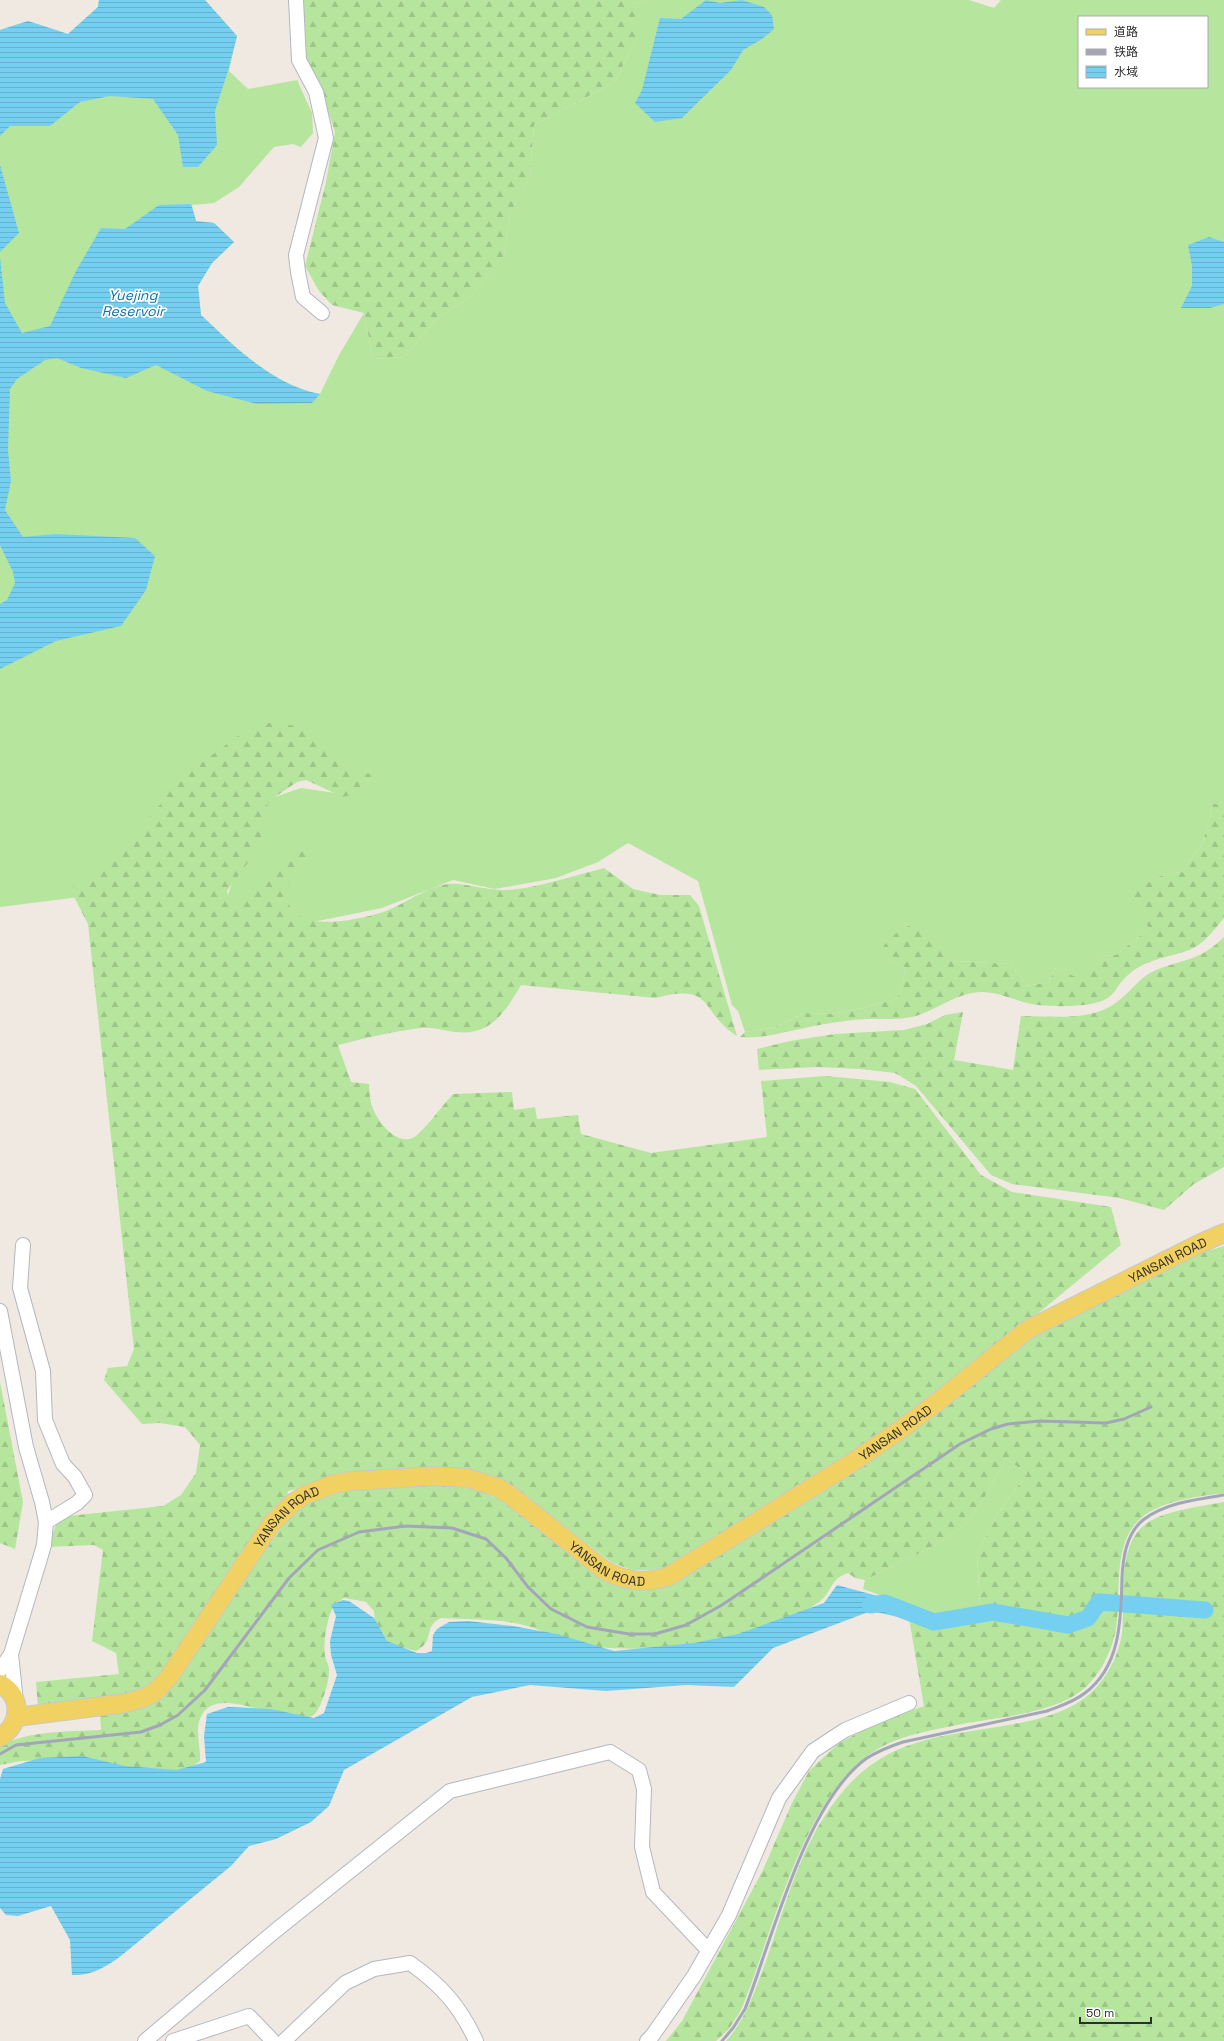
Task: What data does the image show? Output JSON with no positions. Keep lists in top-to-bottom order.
{
  "streets": {
    "main road": ["YANSAN ROAD"]
  },
  "water": ["Yuejing Reservoir"],
  "legend": ["道路", "铁路", "水域"],
  "scale_bar": "50 m"
}
